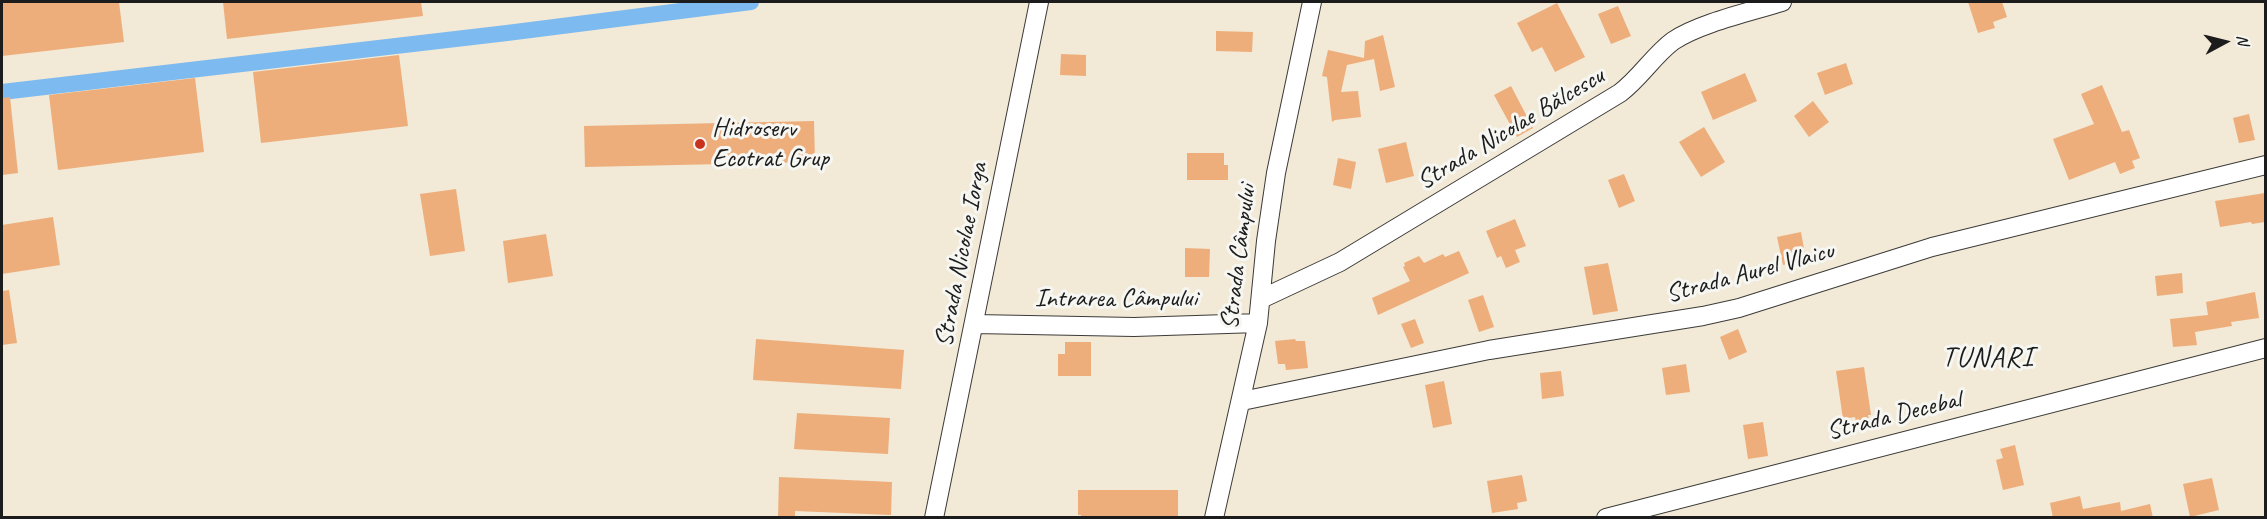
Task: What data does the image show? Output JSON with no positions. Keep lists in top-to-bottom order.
{
  "streets": {
    "street": [
      "Strada Nicolae Bălcescu",
      "Strada Nicolae Iorga",
      "Strada Câmpului",
      "Strada Aurel Vlaicu",
      "Intrarea Câmpului",
      "Strada Decebal"
    ]
  },
  "crossings": [
    ["Strada Nicolae Bălcescu", "Strada Câmpului"],
    ["Strada Nicolae Iorga", "Intrarea Câmpului"],
    ["Strada Câmpului", "Strada Aurel Vlaicu"],
    ["Strada Câmpului", "Intrarea Câmpului"]
  ],
  "districts": ["TUNARI"],
  "places": ["Hidroserv Ecotrat Grup"],
  "north": "right"
}
